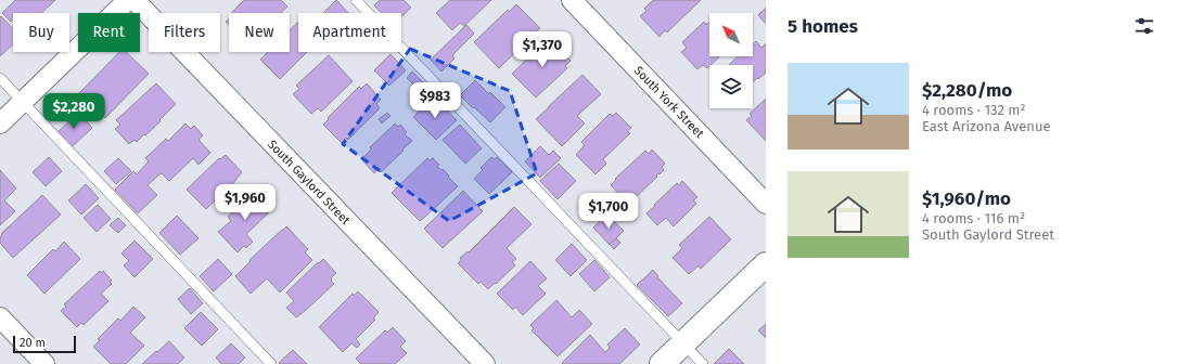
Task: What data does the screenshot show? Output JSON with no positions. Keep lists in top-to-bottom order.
{
  "streets": {
    "street": ["South York Street", "South Gaylord Street"]
  },
  "scale_bar": "20 m",
  "north": "top left",
  "page": {
    "heading": "5 homes",
    "chip": [
      "Buy",
      "Rent",
      "Filters",
      "New",
      "Apartment"
    ],
    "price": [
      "$1,370",
      "$983",
      "$2,280",
      "$1,960",
      "$1,700"
    ],
    "list": [
      {
        "name": "$2,280/mo",
        "note": "4 rooms · 132 m² · East Arizona Avenue"
      },
      {
        "name": "$1,960/mo",
        "note": "4 rooms · 116 m² · South Gaylord Street"
      }
    ],
    "scale": "20 m"
  }
}
